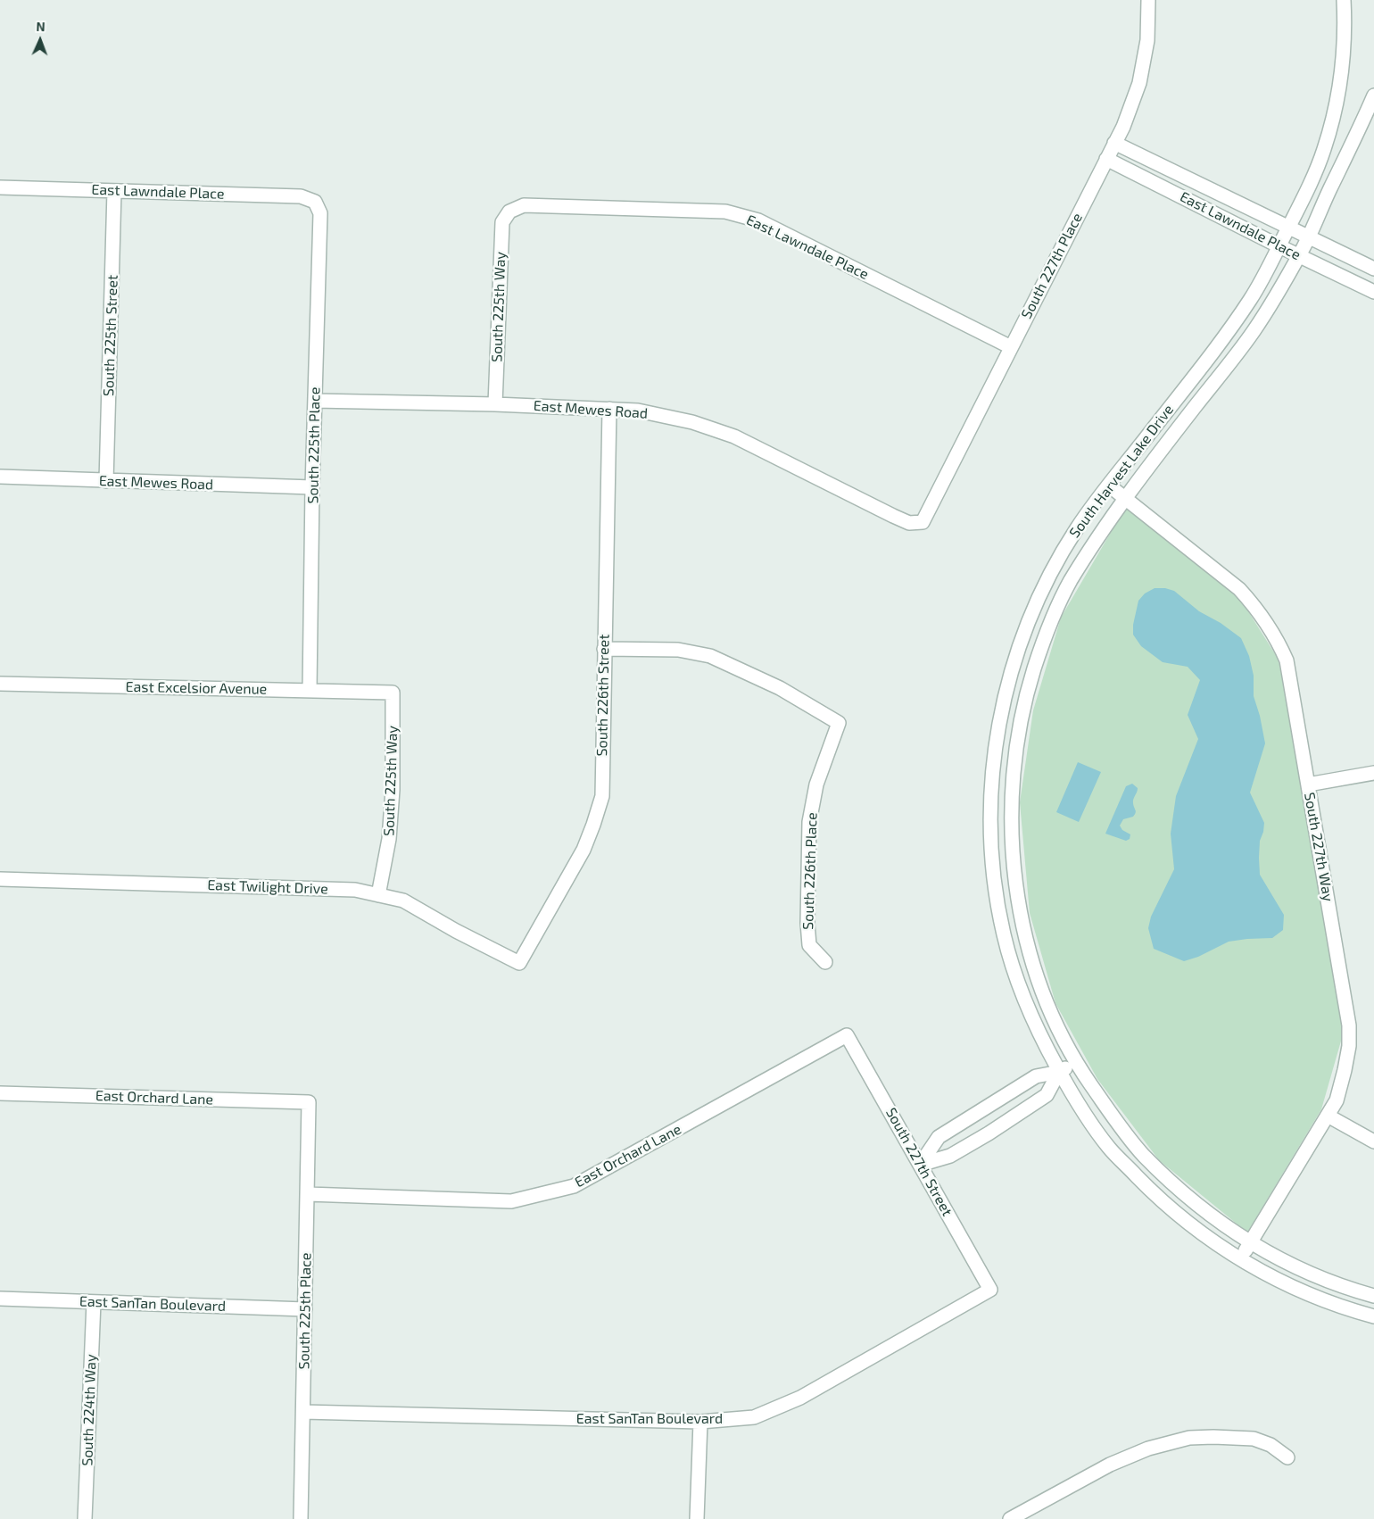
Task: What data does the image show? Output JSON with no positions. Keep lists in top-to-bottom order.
{
  "streets": {
    "street": [
      "East Lawndale Place",
      "South 227th Place",
      "South 225th Way",
      "South 225th Street",
      "East Mewes Road",
      "South 225th Place",
      "South Harvest Lake Drive",
      "East Excelsior Avenue",
      "South 226th Street",
      "South 227th Way",
      "South 226th Place",
      "East Twilight Drive",
      "East Orchard Lane",
      "South 227th Street",
      "East SanTan Boulevard",
      "South 224th Way"
    ]
  },
  "crossings": [
    ["East Lawndale Place", "South 227th Place"],
    ["East Lawndale Place", "South 225th Way"],
    ["East Lawndale Place", "South 225th Street"],
    ["East Lawndale Place", "South 225th Place"],
    ["East Lawndale Place", "South Harvest Lake Drive"],
    ["South 227th Place", "East Mewes Road"],
    ["South 225th Way", "East Mewes Road"],
    ["South 225th Way", "East Excelsior Avenue"],
    ["South 225th Way", "East Twilight Drive"],
    ["South 225th Street", "East Mewes Road"],
    ["East Mewes Road", "South 225th Place"],
    ["East Mewes Road", "South 226th Street"],
    ["South 225th Place", "East Excelsior Avenue"],
    ["South 225th Place", "East Orchard Lane"],
    ["South 225th Place", "East SanTan Boulevard"],
    ["South Harvest Lake Drive", "South 227th Way"],
    ["South 226th Street", "South 226th Place"],
    ["South 226th Street", "East Twilight Drive"],
    ["East Orchard Lane", "South 227th Street"],
    ["South 227th Street", "East SanTan Boulevard"],
    ["East SanTan Boulevard", "South 224th Way"]
  ],
  "north": "top"
}
